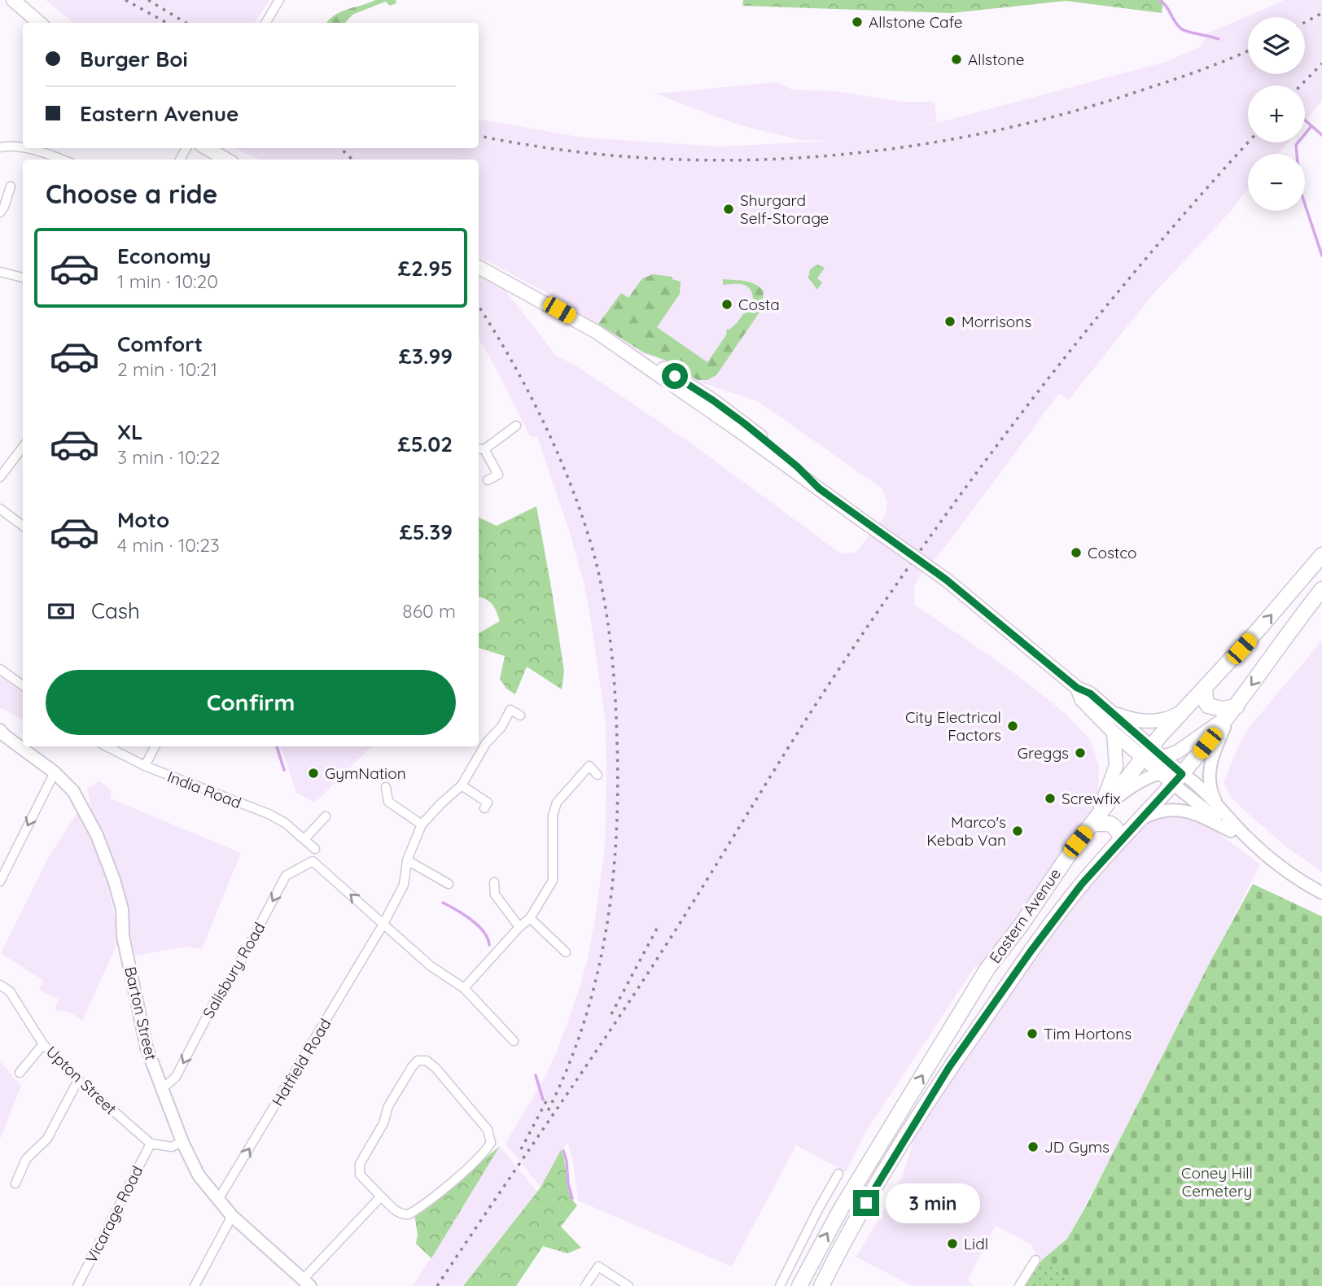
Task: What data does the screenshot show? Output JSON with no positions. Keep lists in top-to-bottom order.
{
  "streets": {
    "highway": ["Eastern Avenue"],
    "main road": ["Barton Street"],
    "street": [
      "India Road",
      "Salisbury Road",
      "Hatfield Road",
      "Upton Street",
      "Vicarage Road"
    ]
  },
  "crossings": [
    ["Salisbury Road", "Barton Street"],
    ["Salisbury Road", "Hatfield Road"],
    ["Barton Street", "Hatfield Road"],
    ["Upton Street", "Vicarage Road"]
  ],
  "one_way": ["Hatfield Road"],
  "parks": ["Coney Hill Cemetery"],
  "places": [
    "Allstone Cafe",
    "Allstone",
    "Shurgard Self-Storage",
    "Costa",
    "Morrisons",
    "Costco",
    "City Electrical Factors",
    "Greggs",
    "GymNation",
    "Screwfix",
    "Marco's Kebab Van",
    "Tim Hortons",
    "JD Gyms",
    "Lidl"
  ],
  "page": {
    "map_buttons": ["+", "−"],
    "banner": ["Burger Boi", "Eastern Avenue"],
    "heading": "Choose a ride",
    "list": [
      {
        "name": "Economy",
        "note": "1 min · 10:20",
        "value": "£2.95"
      },
      {
        "name": "Comfort",
        "note": "2 min · 10:21",
        "value": "£3.99"
      },
      {
        "name": "XL",
        "note": "3 min · 10:22",
        "value": "£5.02"
      },
      {
        "name": "Moto",
        "note": "4 min · 10:23",
        "value": "£5.39"
      }
    ],
    "pay": ["Cash", "860 m"],
    "buttons": "Confirm",
    "bubble": "3 min"
  }
}
